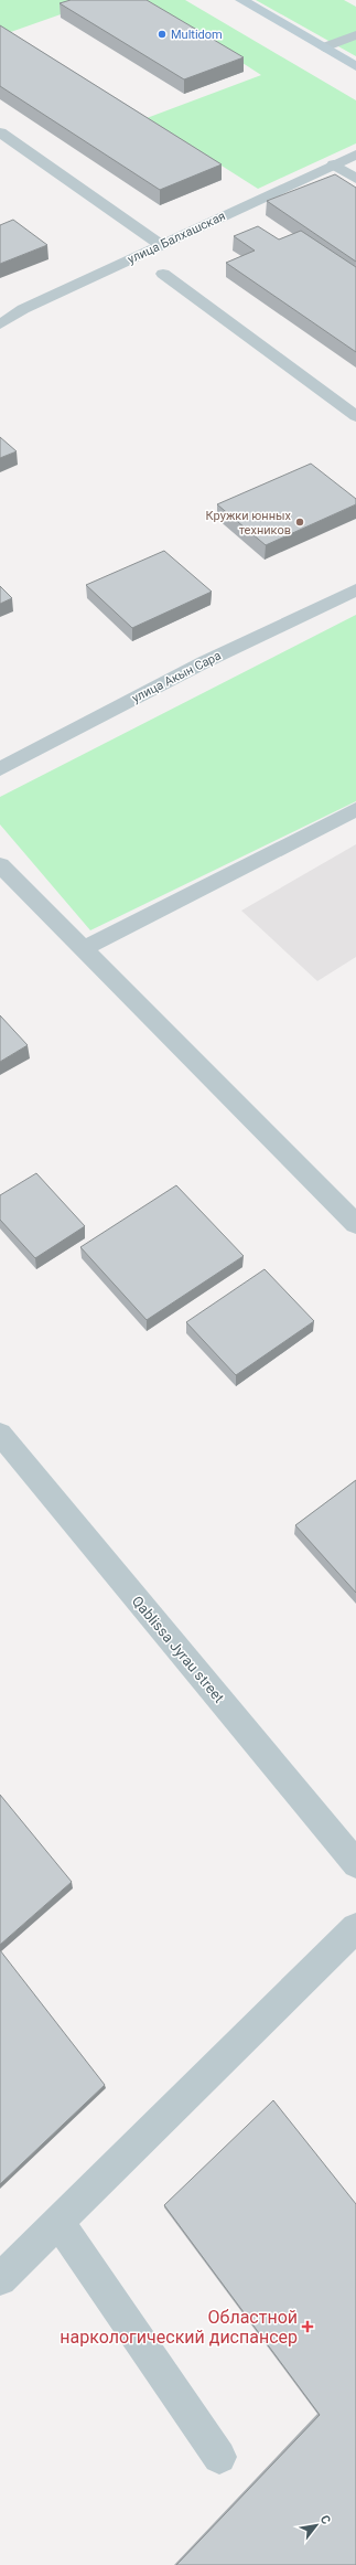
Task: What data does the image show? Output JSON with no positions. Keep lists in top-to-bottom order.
{
  "streets": {
    "street": ["улица Балхашская", "улица Акын Сара", "Qablissa Jyrau street"]
  },
  "places": {
    "other": ["Multidom", "Кружки юнных техников"],
    "health": ["Областной наркологический диспансер"]
  },
  "north": "top right"
}
